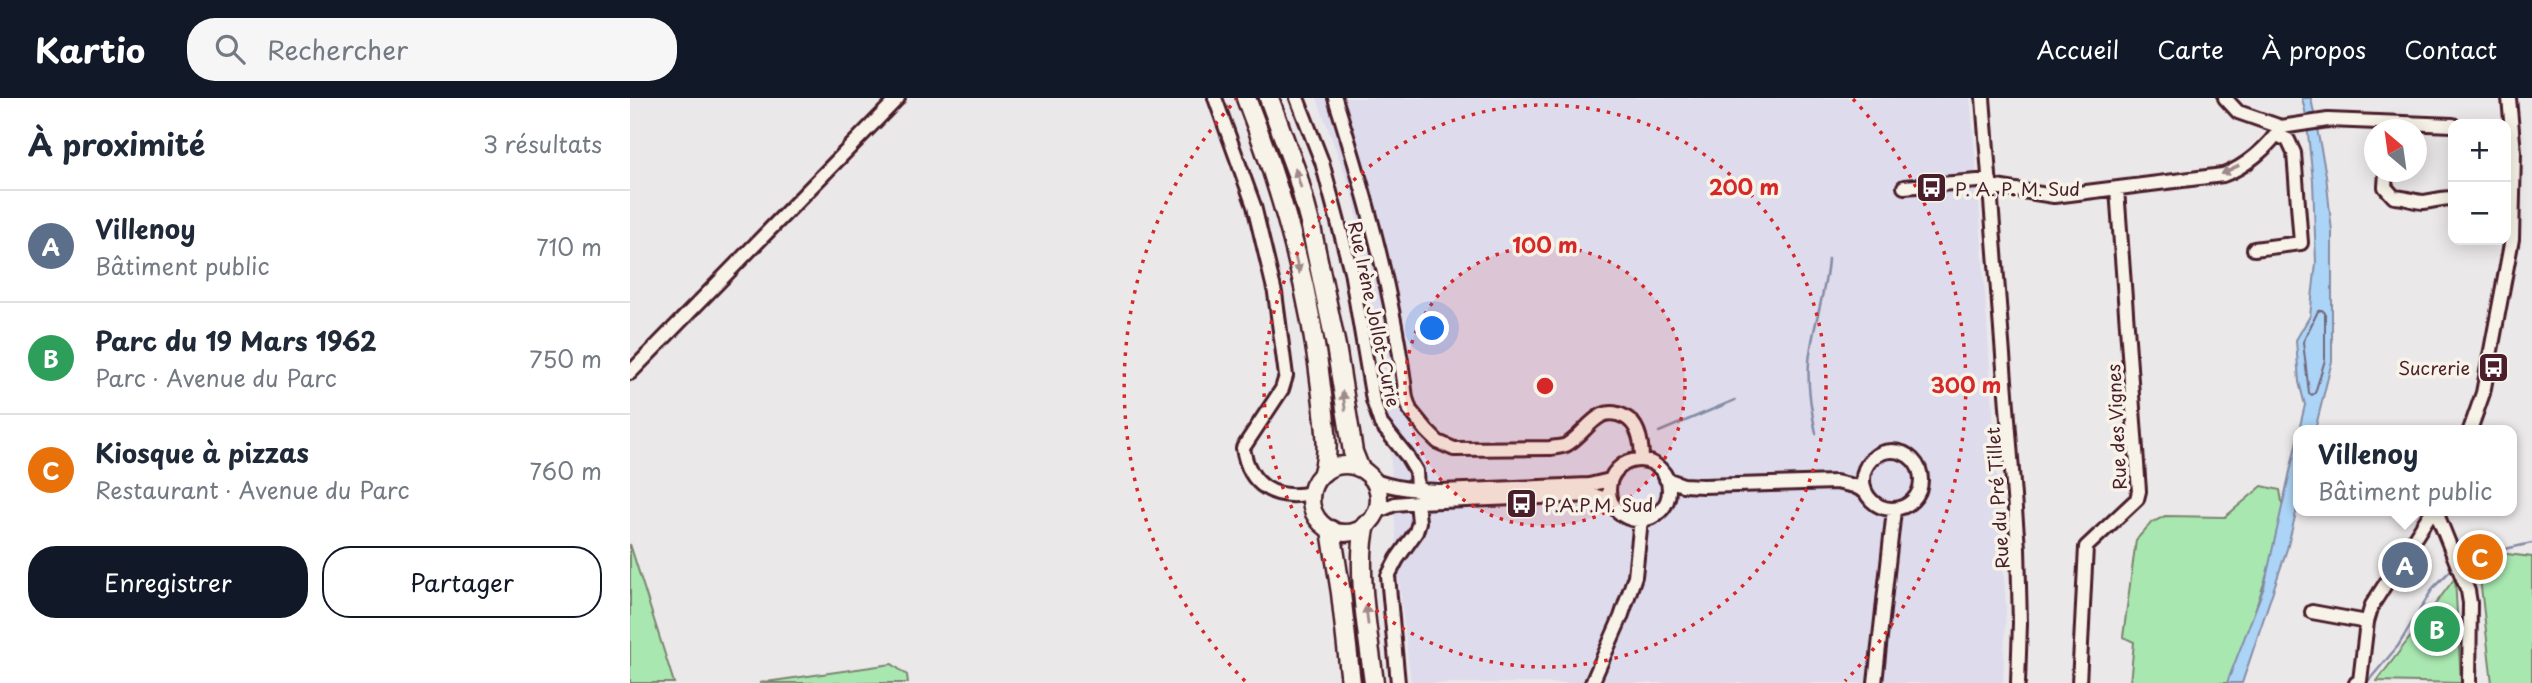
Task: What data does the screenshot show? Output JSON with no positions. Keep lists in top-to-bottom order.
{
  "streets": {
    "street": ["Rue Irène Jollot-Curie", "Rue des Vignes", "Rue du Pré Tillet"]
  },
  "places": {
    "bus stop": ["P. A. P. M. Sud", "Sucrerie", "P.A.P.M. Sud"]
  },
  "north": "top left",
  "page": {
    "header": "Kartio",
    "search": "Rechercher",
    "nav": [
      "Accueil",
      "Carte",
      "À propos",
      "Contact"
    ],
    "heading": ["À proximité", "3 résultats"],
    "map_buttons": ["+", "−"],
    "list": [
      {
        "mark": "A",
        "name": "Villenoy",
        "note": "Bâtiment public",
        "value": "710 m"
      },
      {
        "mark": "B",
        "name": "Parc du 19 Mars 1962",
        "note": "Parc · Avenue du Parc",
        "value": "750 m"
      },
      {
        "mark": "C",
        "name": "Kiosque à pizzas",
        "note": "Restaurant · Avenue du Parc",
        "value": "760 m"
      }
    ],
    "popup": ["Villenoy", "Bâtiment public"],
    "buttons": ["Enregistrer", "Partager"],
    "pins": ["C", "A", "B"]
  },
  "rings": ["200 m", "100 m", "300 m"]
}
